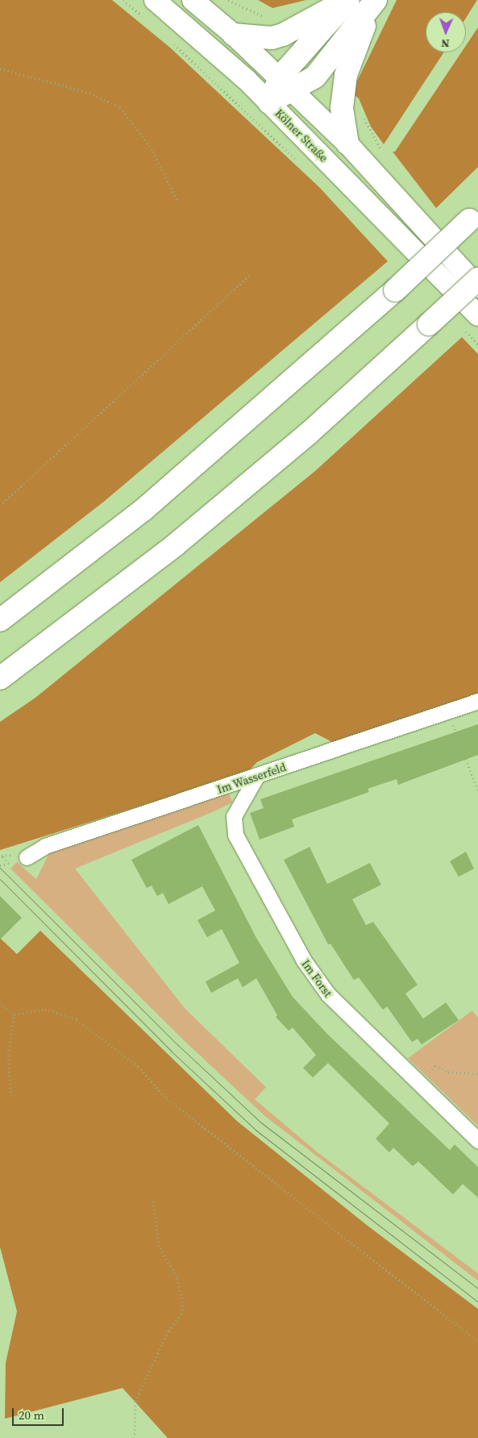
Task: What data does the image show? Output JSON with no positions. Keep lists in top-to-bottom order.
{
  "streets": {
    "main road": ["Kölner Straße"],
    "street": ["Im Wasserfeld", "Im Forst"]
  },
  "crossings": [
    ["Im Wasserfeld", "Im Forst"]
  ],
  "scale_bar": "20 m",
  "north": "bottom"
}
